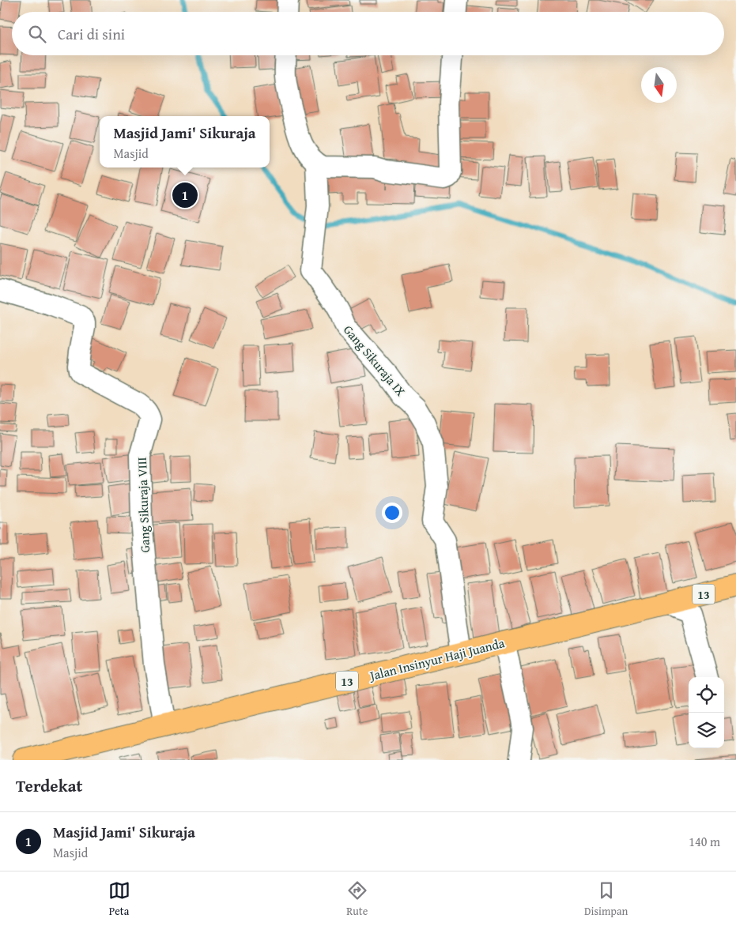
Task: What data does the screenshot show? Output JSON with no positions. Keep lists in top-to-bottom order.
{
  "streets": {
    "highway": ["13", "Jalan Insinyur Haji Juanda"],
    "street": ["Gang Sikuraja IX", "Gang Sikuraja VIII"]
  },
  "crossings": [
    ["Gang Sikuraja IX", "Jalan Insinyur Haji Juanda"],
    ["Gang Sikuraja VIII", "Jalan Insinyur Haji Juanda"]
  ],
  "north": "bottom",
  "page": {
    "search": "Cari di sini",
    "popup": ["Masjid Jami' Sikuraja", "Masjid"],
    "pins": "1",
    "heading": "Terdekat",
    "list": [
      {
        "mark": "1",
        "name": "Masjid Jami' Sikuraja",
        "note": "Masjid",
        "value": "140 m"
      }
    ],
    "nav": ["Peta", "Rute", "Disimpan"]
  }
}
